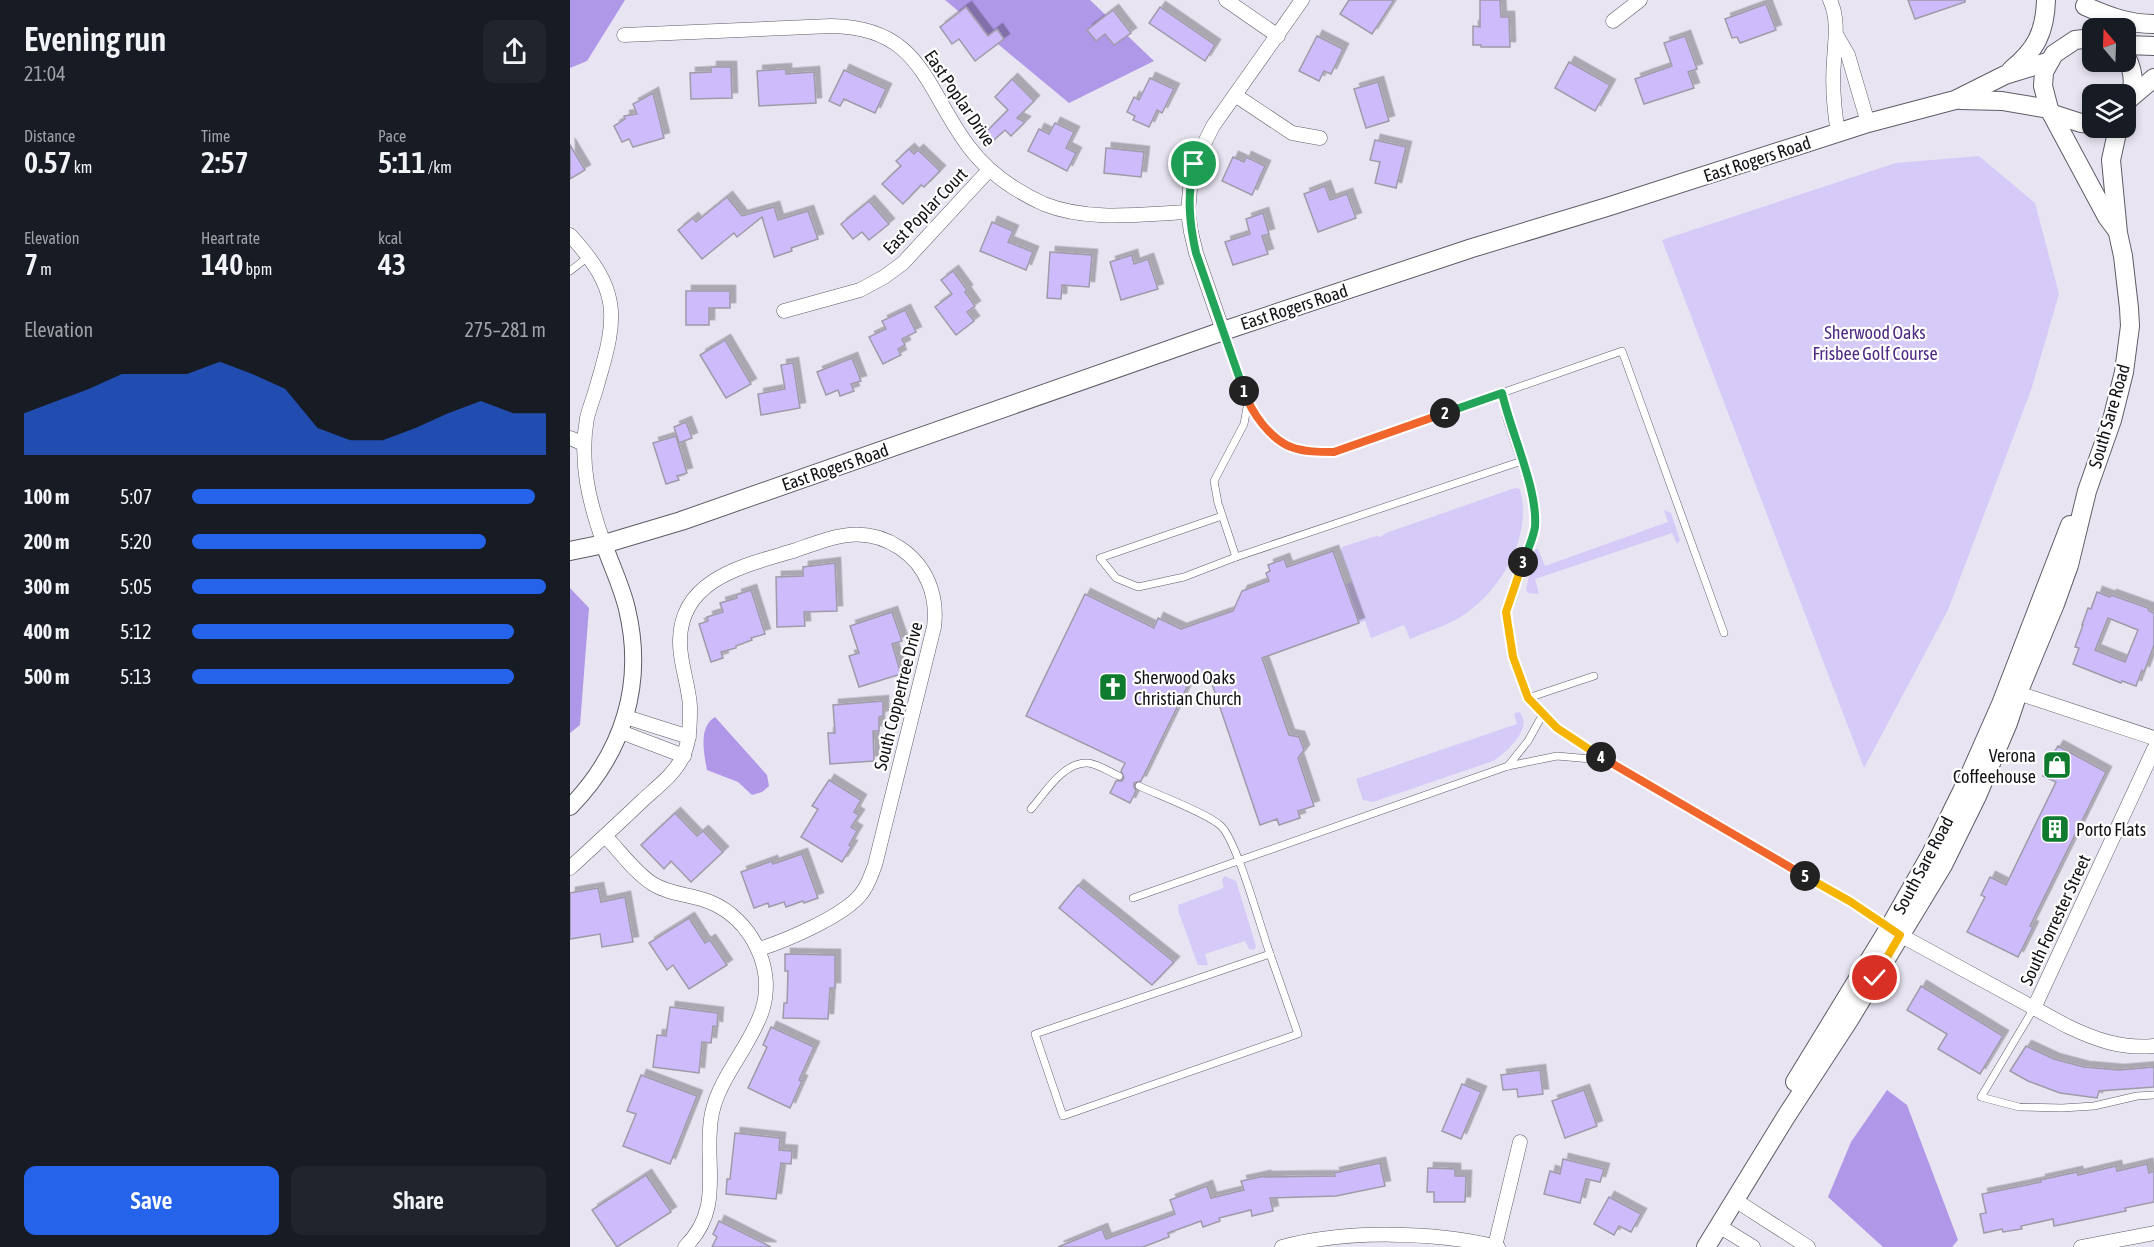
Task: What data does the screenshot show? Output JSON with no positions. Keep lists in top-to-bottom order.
{
  "streets": {
    "main road": ["East Rogers Road", "South Sare Road"],
    "street": [
      "East Poplar Drive",
      "East Poplar Court",
      "South Coppertree Drive",
      "South Forrester Street"
    ]
  },
  "crossings": [
    ["East Poplar Drive", "East Poplar Court"],
    ["East Rogers Road", "South Sare Road"]
  ],
  "parks": ["Sherwood Oaks Frisbee Golf Course"],
  "places": {
    "church": ["Sherwood Oaks Christian Church"],
    "shop": ["Verona Coffeehouse"],
    "building": ["Porto Flats"]
  },
  "north": "top",
  "page": {
    "heading": ["Evening run", "21:04"],
    "stats": [
      ["Distance", "0.57 km"],
      ["Time", "2:57"],
      ["Pace", "5:11 /km"],
      ["Elevation", "7 m"],
      ["Heart rate", "140 bpm"],
      ["kcal", "43"]
    ],
    "chart": ["Elevation", "275–281 m"],
    "pins": [
      "1",
      "2",
      "3",
      "4",
      "5"
    ],
    "list": [
      {
        "name": "100 m",
        "note": "5:07"
      },
      {
        "name": "200 m",
        "note": "5:20"
      },
      {
        "name": "300 m",
        "note": "5:05"
      },
      {
        "name": "400 m",
        "note": "5:12"
      },
      {
        "name": "500 m",
        "note": "5:13"
      }
    ],
    "buttons": ["Save", "Share"]
  }
}
